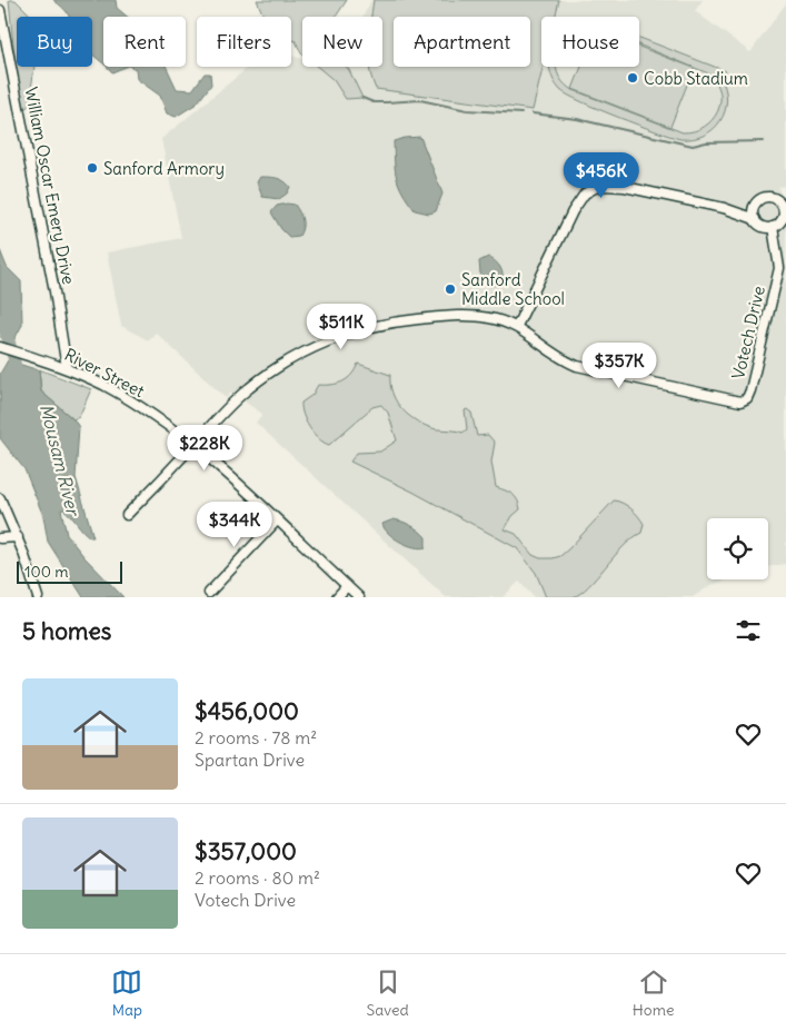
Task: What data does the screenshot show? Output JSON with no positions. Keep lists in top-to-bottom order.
{
  "streets": {
    "street": ["William Oscar Emery Drive", "Votech Drive", "River Street"]
  },
  "crossings": [
    ["William Oscar Emery Drive", "River Street"]
  ],
  "water": ["Mousam River"],
  "places": ["Cobb Stadium", "Sanford Armory", "Sanford Middle School"],
  "scale_bar": "100 m",
  "page": {
    "chip": [
      "Buy",
      "Rent",
      "Filters",
      "New",
      "Apartment",
      "House"
    ],
    "price": [
      "$456K",
      "$511K",
      "$357K",
      "$228K",
      "$344K"
    ],
    "scale": "100 m",
    "heading": "5 homes",
    "list": [
      {
        "name": "$456,000",
        "note": "2 rooms · 78 m² · Spartan Drive"
      },
      {
        "name": "$357,000",
        "note": "2 rooms · 80 m² · Votech Drive"
      }
    ],
    "tabs": ["Map", "Saved", "Home"]
  }
}
